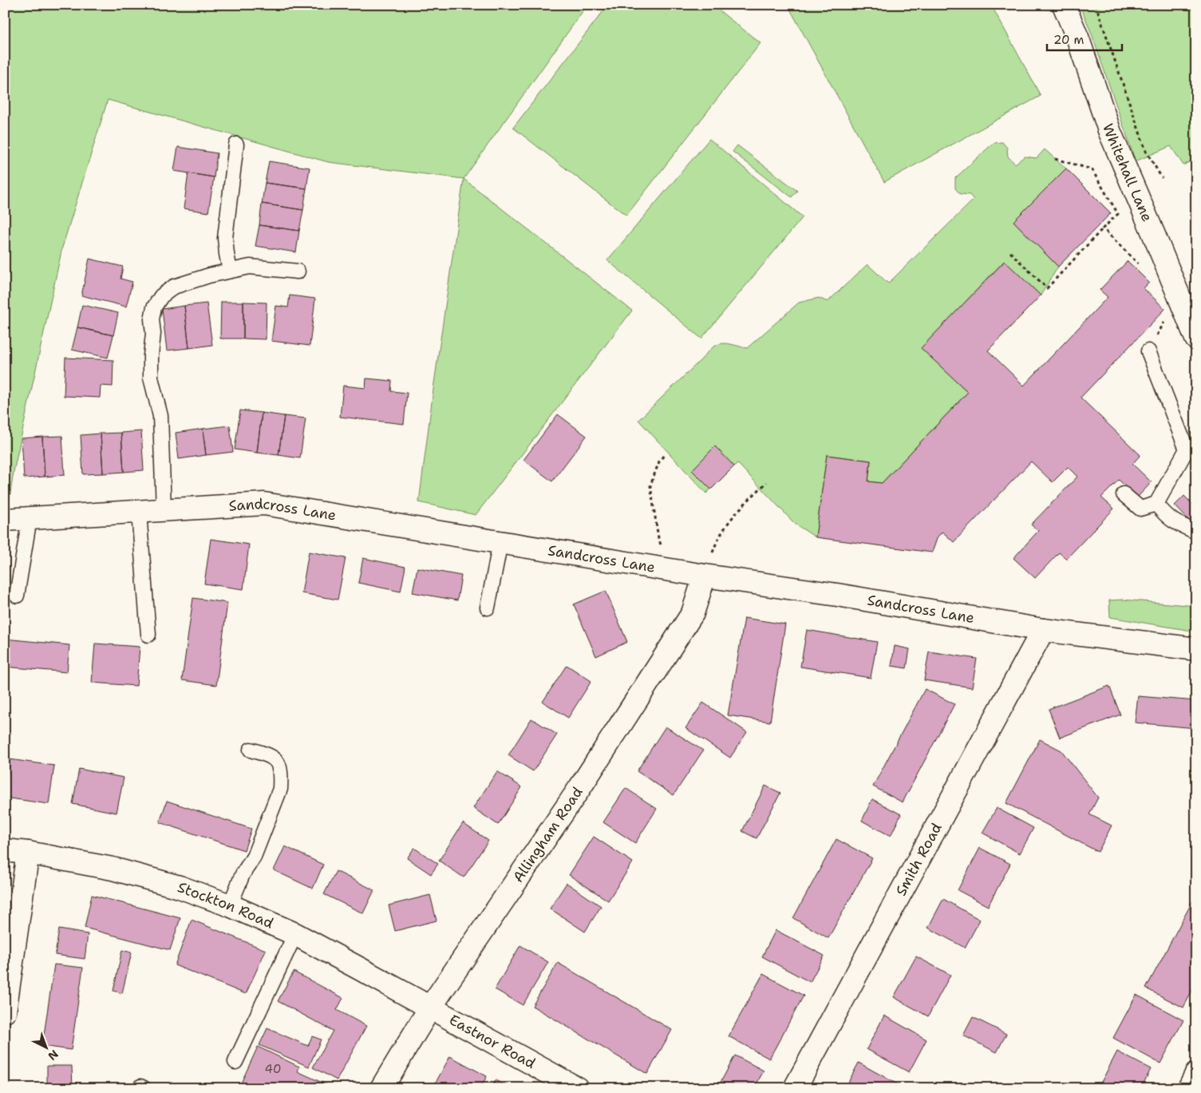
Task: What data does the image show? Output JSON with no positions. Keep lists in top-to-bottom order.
{
  "streets": {
    "street": [
      "Whitehall Lane",
      "Sandcross Lane",
      "Allingham Road",
      "Smith Road",
      "Stockton Road",
      "Eastnor Road"
    ]
  },
  "crossings": [
    ["Sandcross Lane", "Allingham Road"],
    ["Sandcross Lane", "Smith Road"],
    ["Allingham Road", "Stockton Road"],
    ["Allingham Road", "Eastnor Road"],
    ["Stockton Road", "Eastnor Road"]
  ],
  "house_numbers": ["40"],
  "scale_bar": "20 m",
  "north": "bottom right"
}
